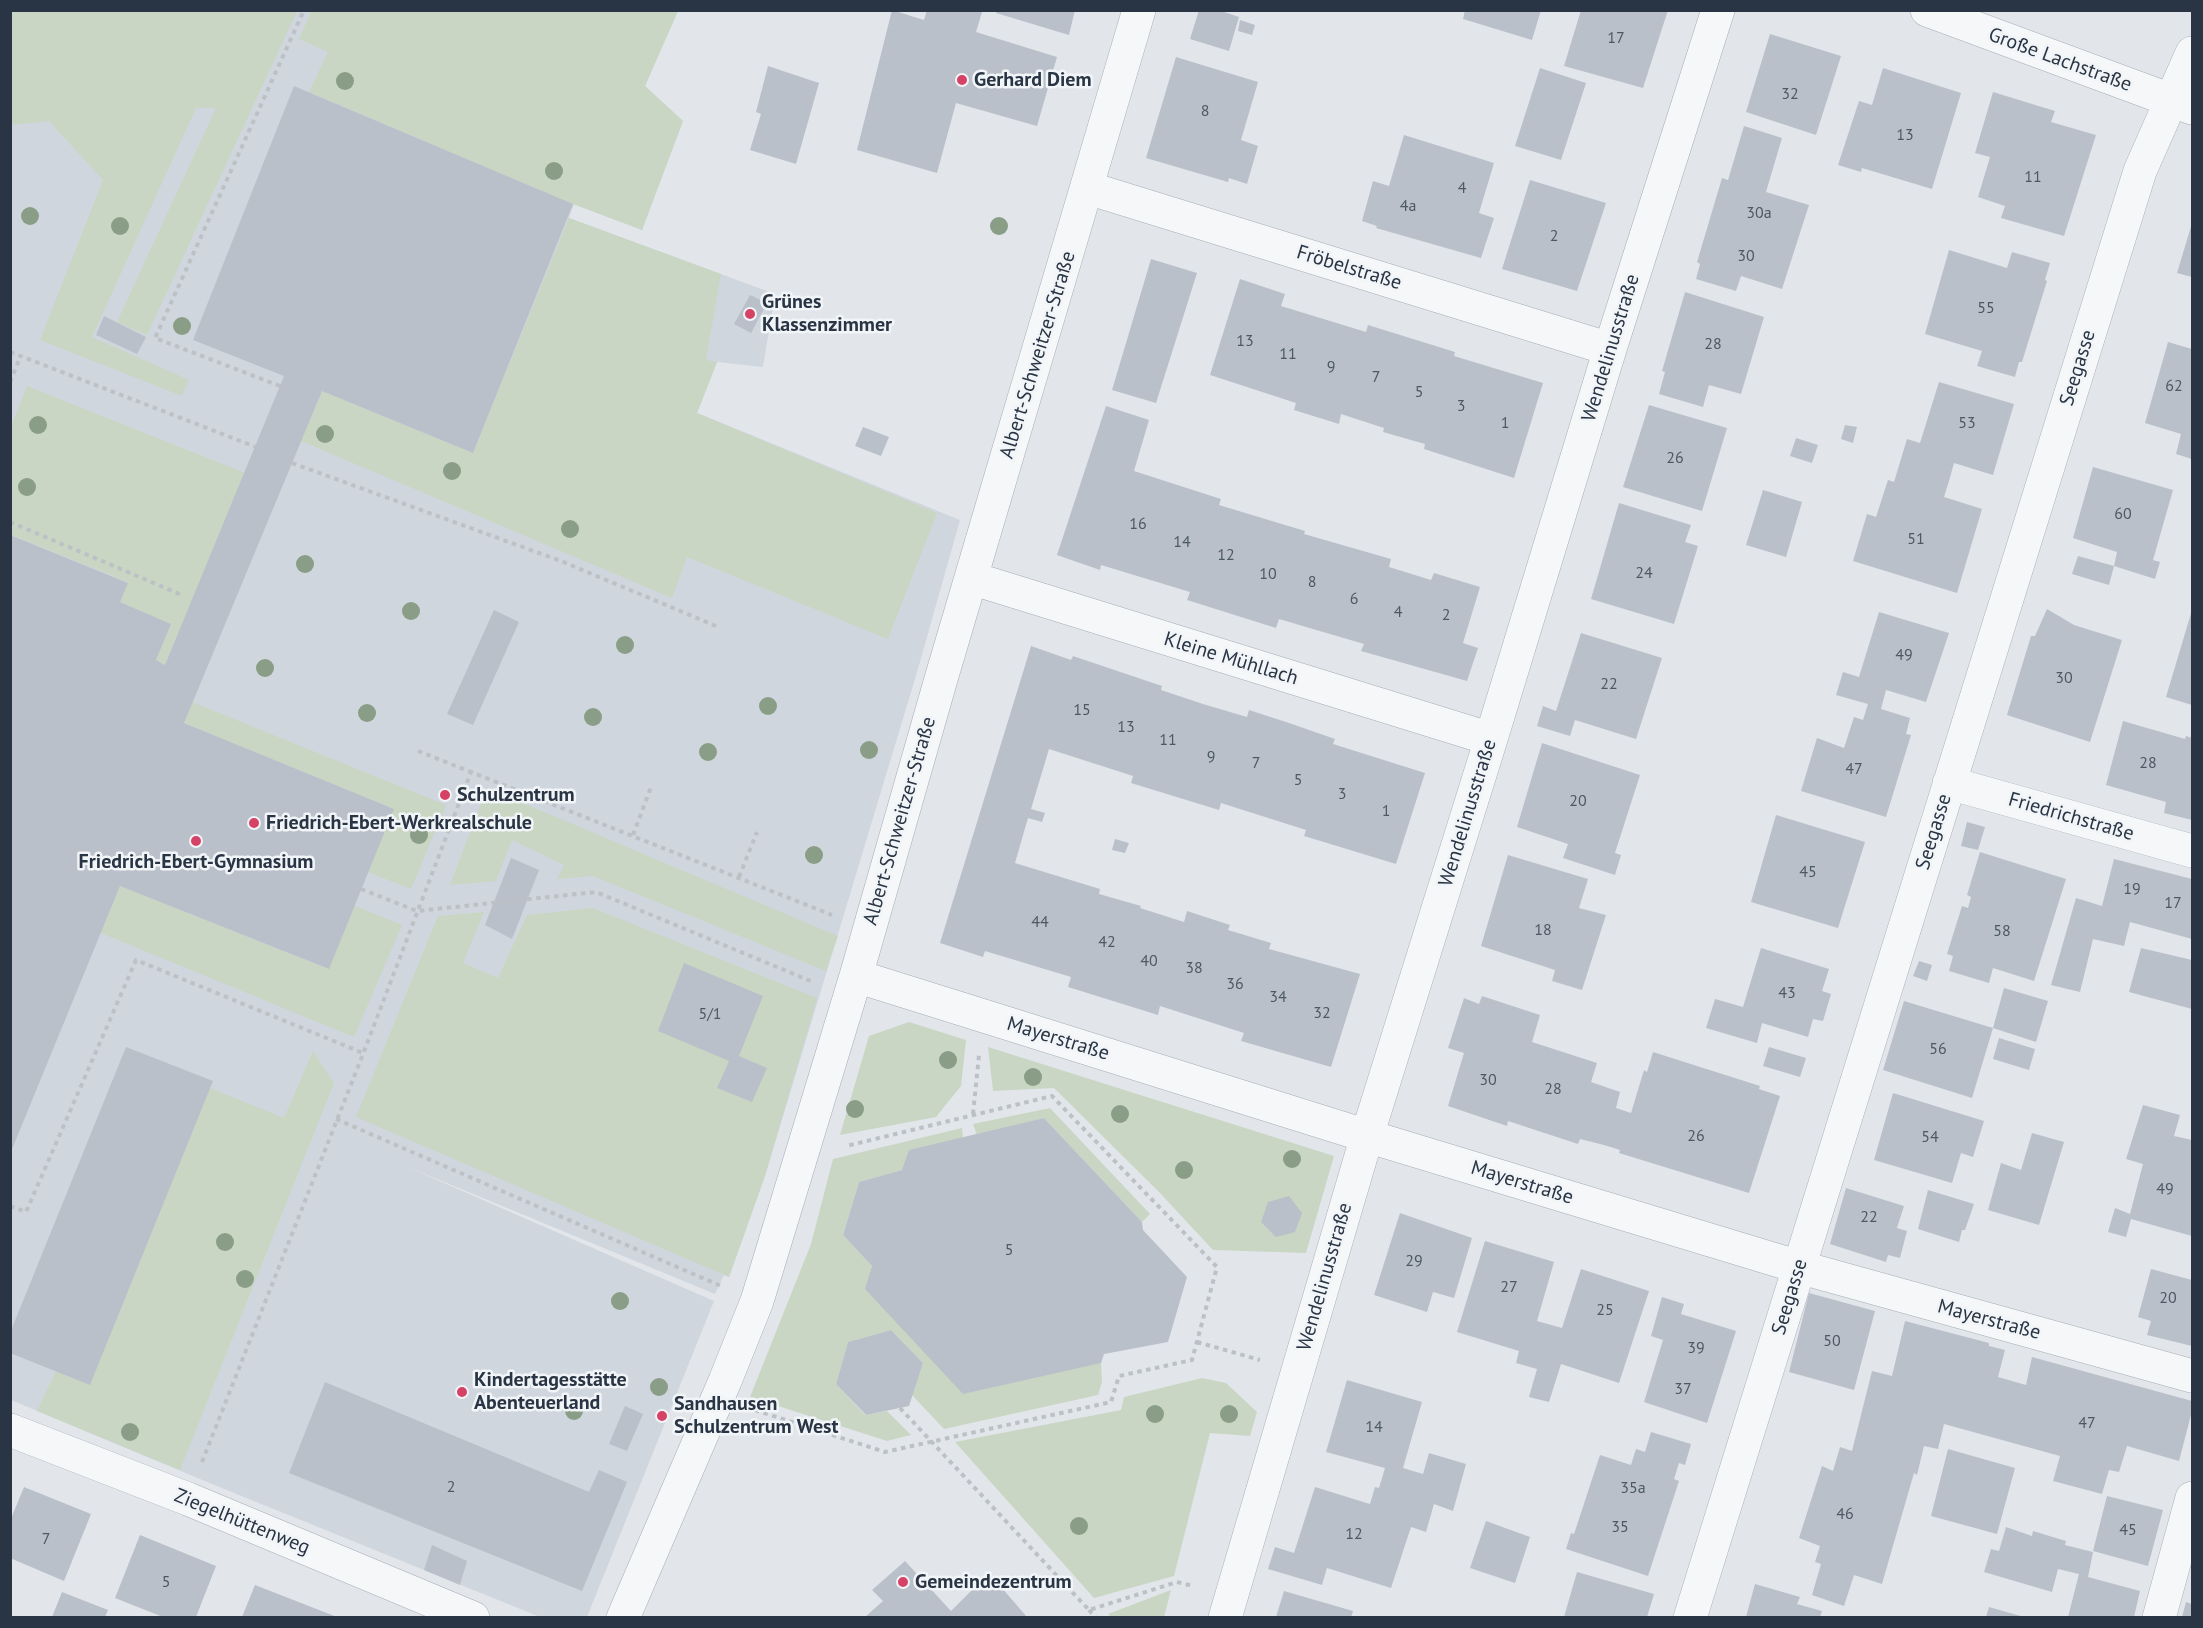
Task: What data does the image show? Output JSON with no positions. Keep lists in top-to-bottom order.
{
  "streets": {
    "street": [
      "Große Lachstraße",
      "Fröbelstraße",
      "Wendelinusstraße",
      "Albert-Schweitzer-Straße",
      "Seegasse",
      "Kleine Mühllach",
      "Friedrichstraße",
      "Mayerstraße",
      "Ziegelhüttenweg"
    ]
  },
  "crossings": [
    ["Große Lachstraße", "Seegasse"],
    ["Fröbelstraße", "Wendelinusstraße"],
    ["Fröbelstraße", "Albert-Schweitzer-Straße"],
    ["Wendelinusstraße", "Kleine Mühllach"],
    ["Wendelinusstraße", "Mayerstraße"],
    ["Albert-Schweitzer-Straße", "Kleine Mühllach"],
    ["Albert-Schweitzer-Straße", "Mayerstraße"],
    ["Seegasse", "Friedrichstraße"],
    ["Seegasse", "Mayerstraße"]
  ],
  "places": [
    "Gerhard Diem",
    "Grünes Klassenzimmer",
    "Schulzentrum",
    "Friedrich-Ebert-Werkrealschule",
    "Friedrich-Ebert-Gymnasium",
    "Kindertagesstätte Abenteuerland",
    "Sandhausen Schulzentrum West",
    "Gemeindezentrum"
  ],
  "house_numbers": [
    "17",
    "32",
    "8",
    "13",
    "11",
    "4",
    "4a",
    "30a",
    "2",
    "30",
    "55",
    "13",
    "28",
    "11",
    "9",
    "7",
    "62",
    "5",
    "3",
    "1",
    "53",
    "26",
    "60",
    "16",
    "51",
    "14",
    "12",
    "24",
    "10",
    "8",
    "6",
    "4",
    "2",
    "49",
    "30",
    "22",
    "15",
    "13",
    "11",
    "9",
    "7",
    "28",
    "47",
    "5",
    "3",
    "20",
    "1",
    "45",
    "19",
    "17",
    "44",
    "18",
    "58",
    "42",
    "40",
    "38",
    "36",
    "43",
    "34",
    "32",
    "5/1",
    "56",
    "30",
    "28",
    "26",
    "54",
    "49",
    "22",
    "5",
    "29",
    "27",
    "20",
    "25",
    "50",
    "39",
    "37",
    "47",
    "14",
    "2",
    "35a",
    "46",
    "35",
    "45",
    "12",
    "7",
    "5"
  ]
}
